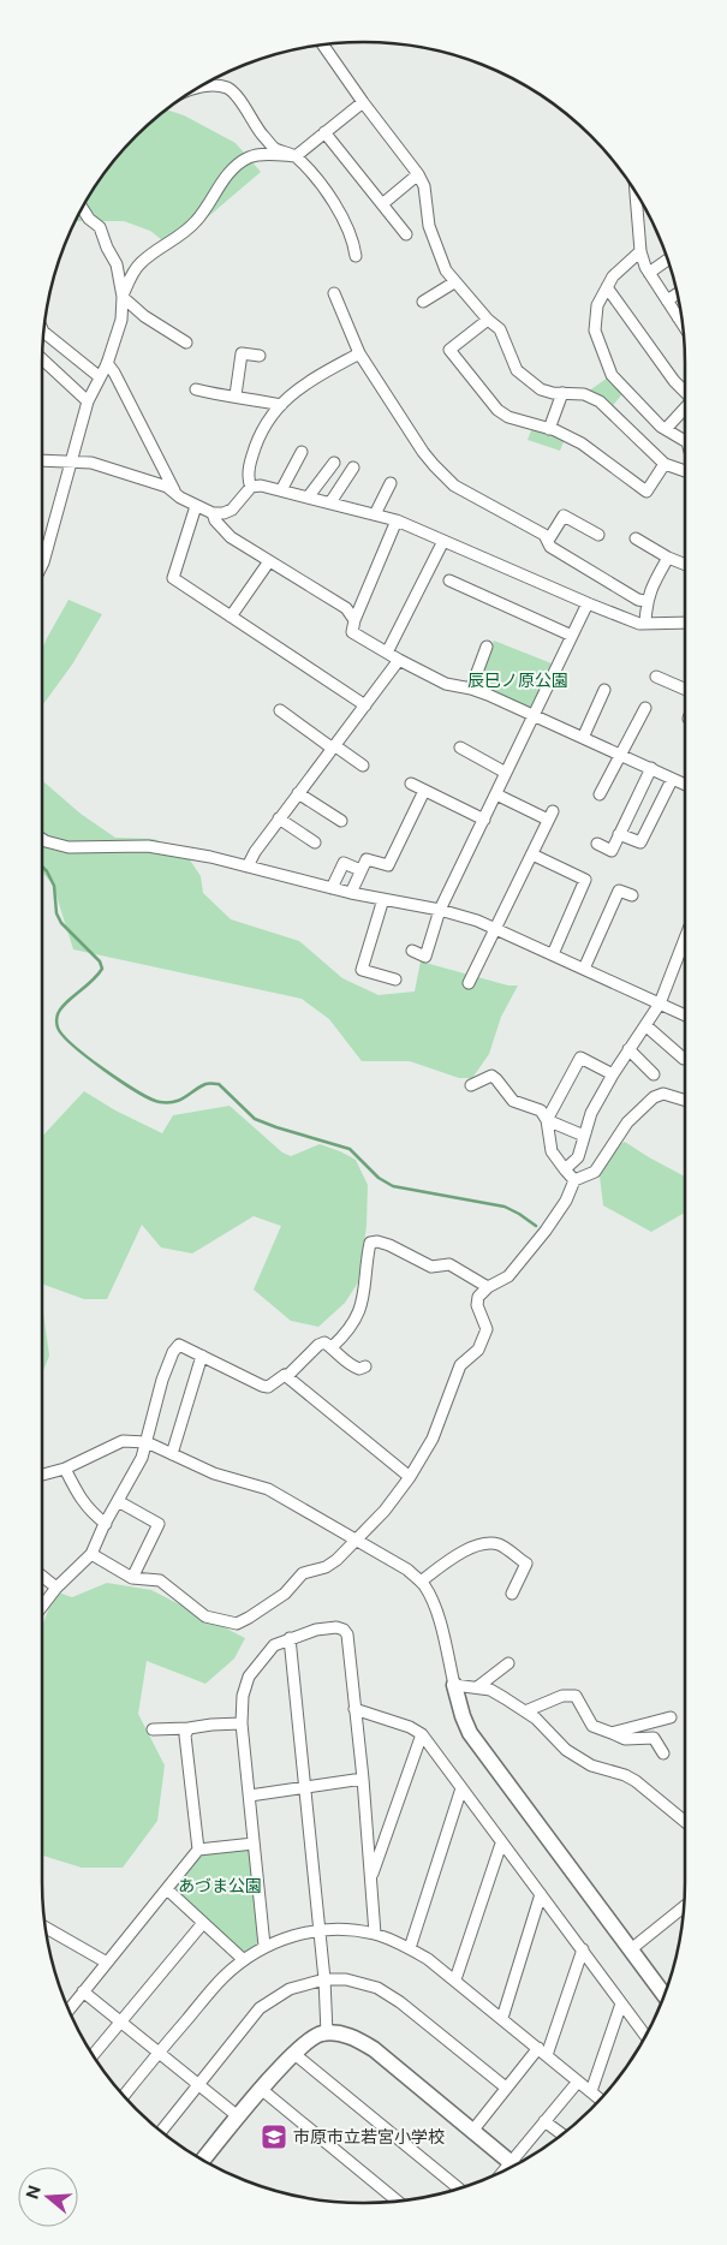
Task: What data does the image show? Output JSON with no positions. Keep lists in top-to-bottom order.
{
  "parks": ["辰巳ノ原公園", "あづま公園"],
  "places": {
    "school or university": ["市原市立若宮小学校"]
  },
  "north": "left"
}
